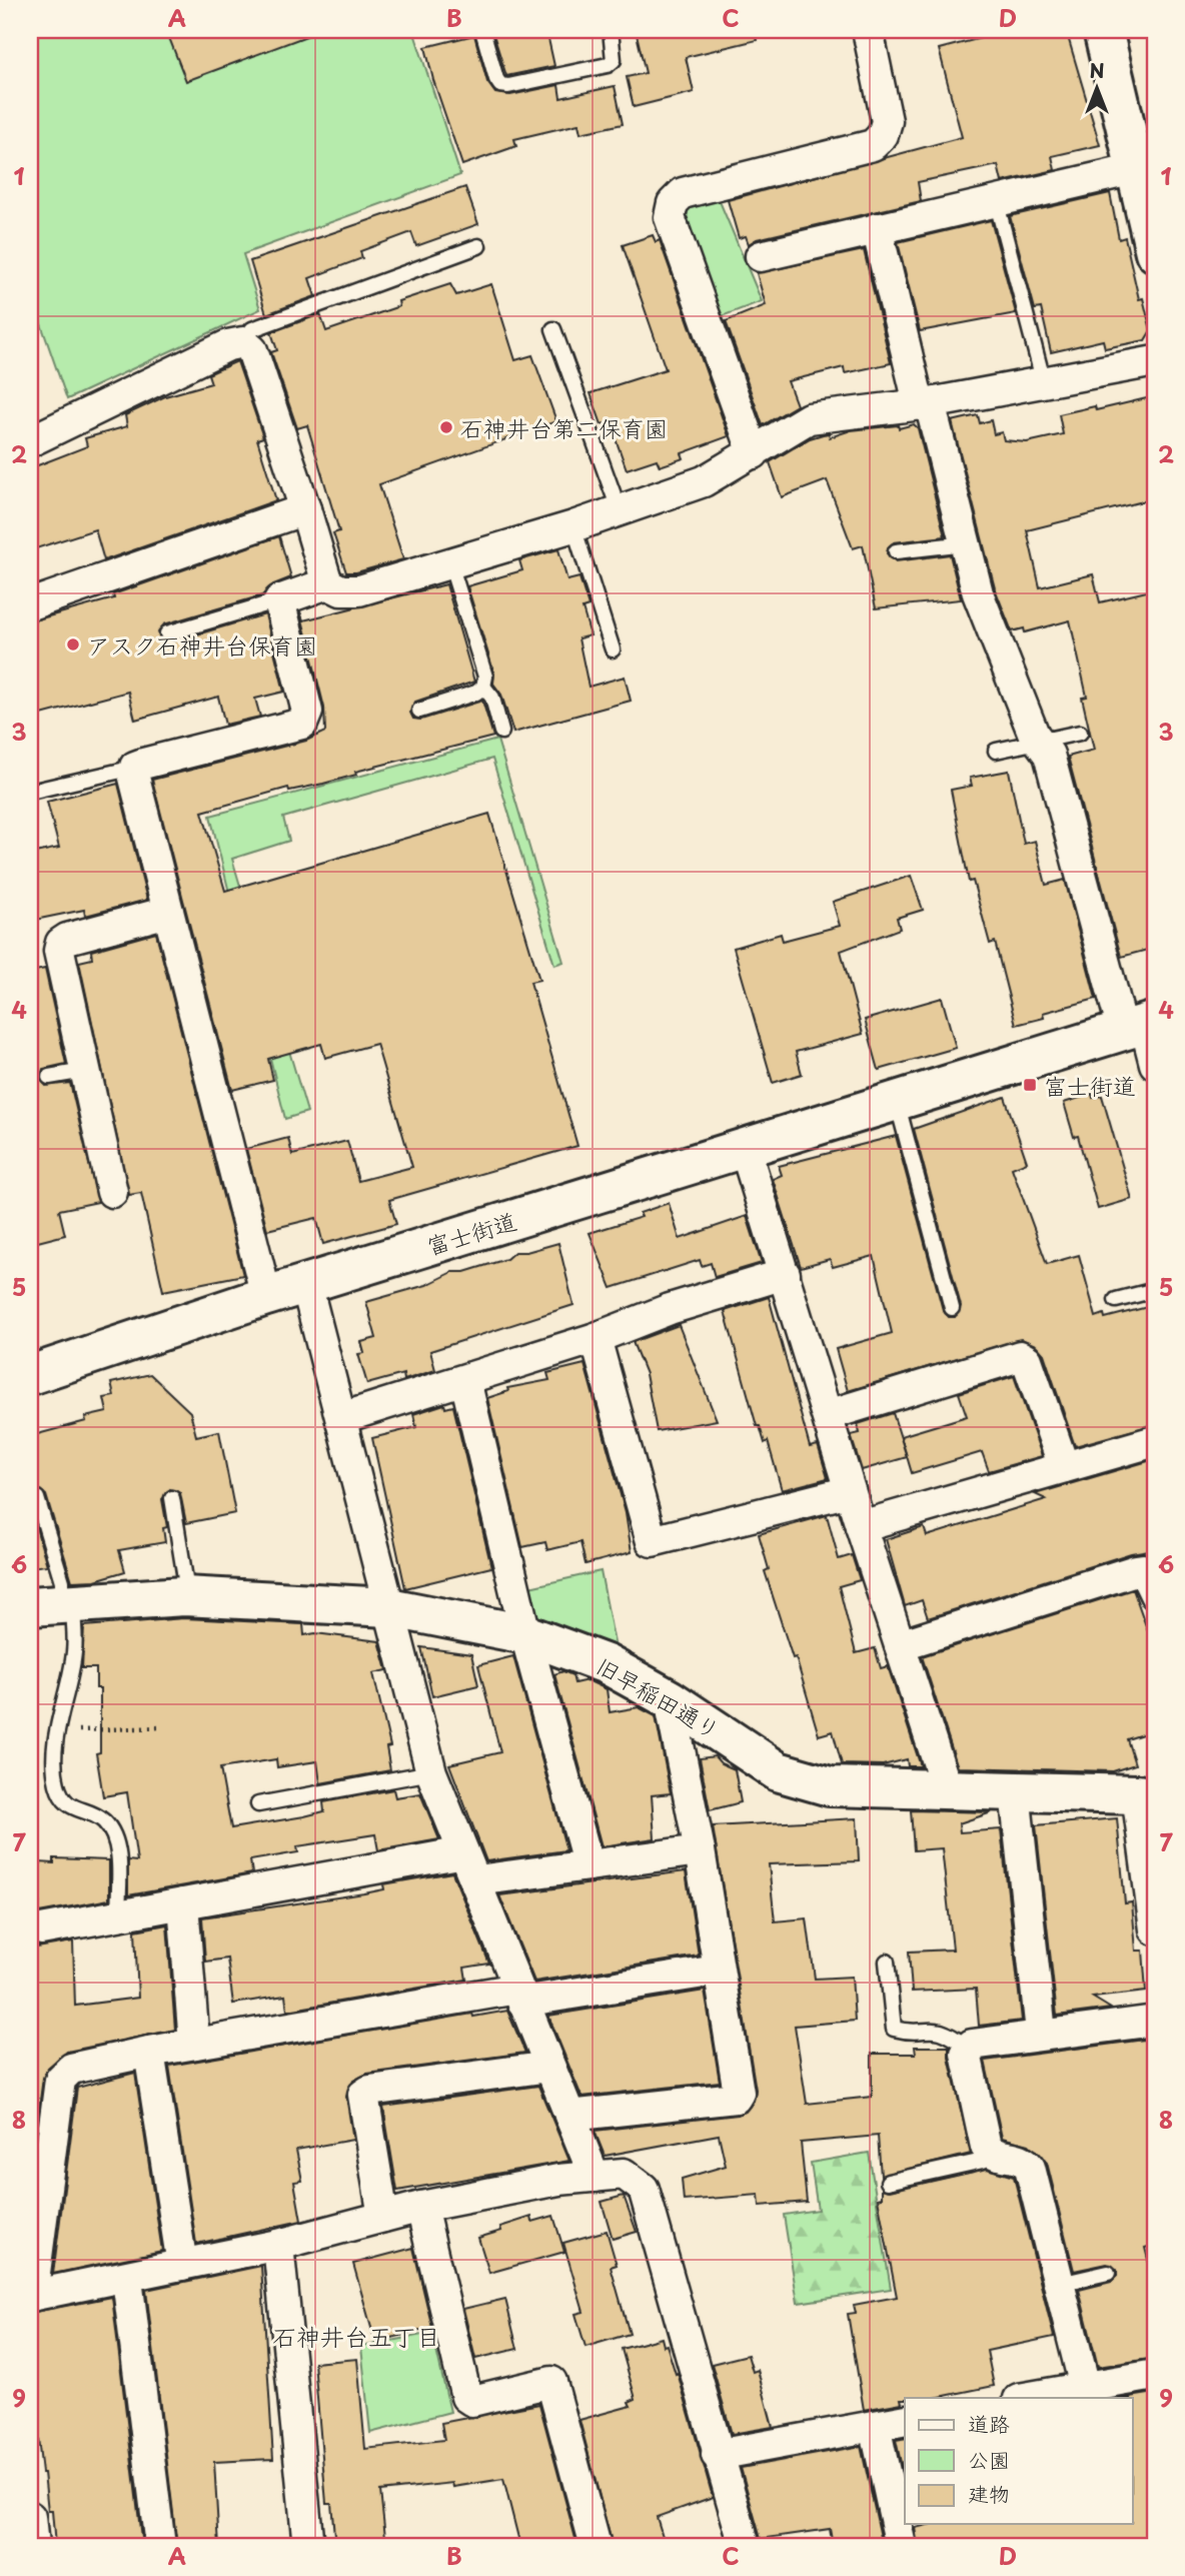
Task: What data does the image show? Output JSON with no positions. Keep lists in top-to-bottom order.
{
  "streets": {
    "main road": ["富士街道", "旧早稲田通り"]
  },
  "districts": ["石神井台五丁目"],
  "places": {
    "other": ["石神井台第二保育園", "アスク石神井台保育園"],
    "transit": ["富士街道"]
  },
  "legend": ["道路", "公園", "建物"],
  "north": "top",
  "grid": {
    "columns": [
      "A",
      "B",
      "C",
      "D"
    ],
    "rows": [
      "1",
      "2",
      "3",
      "4",
      "5",
      "6",
      "7",
      "8",
      "9"
    ]
  }
}
